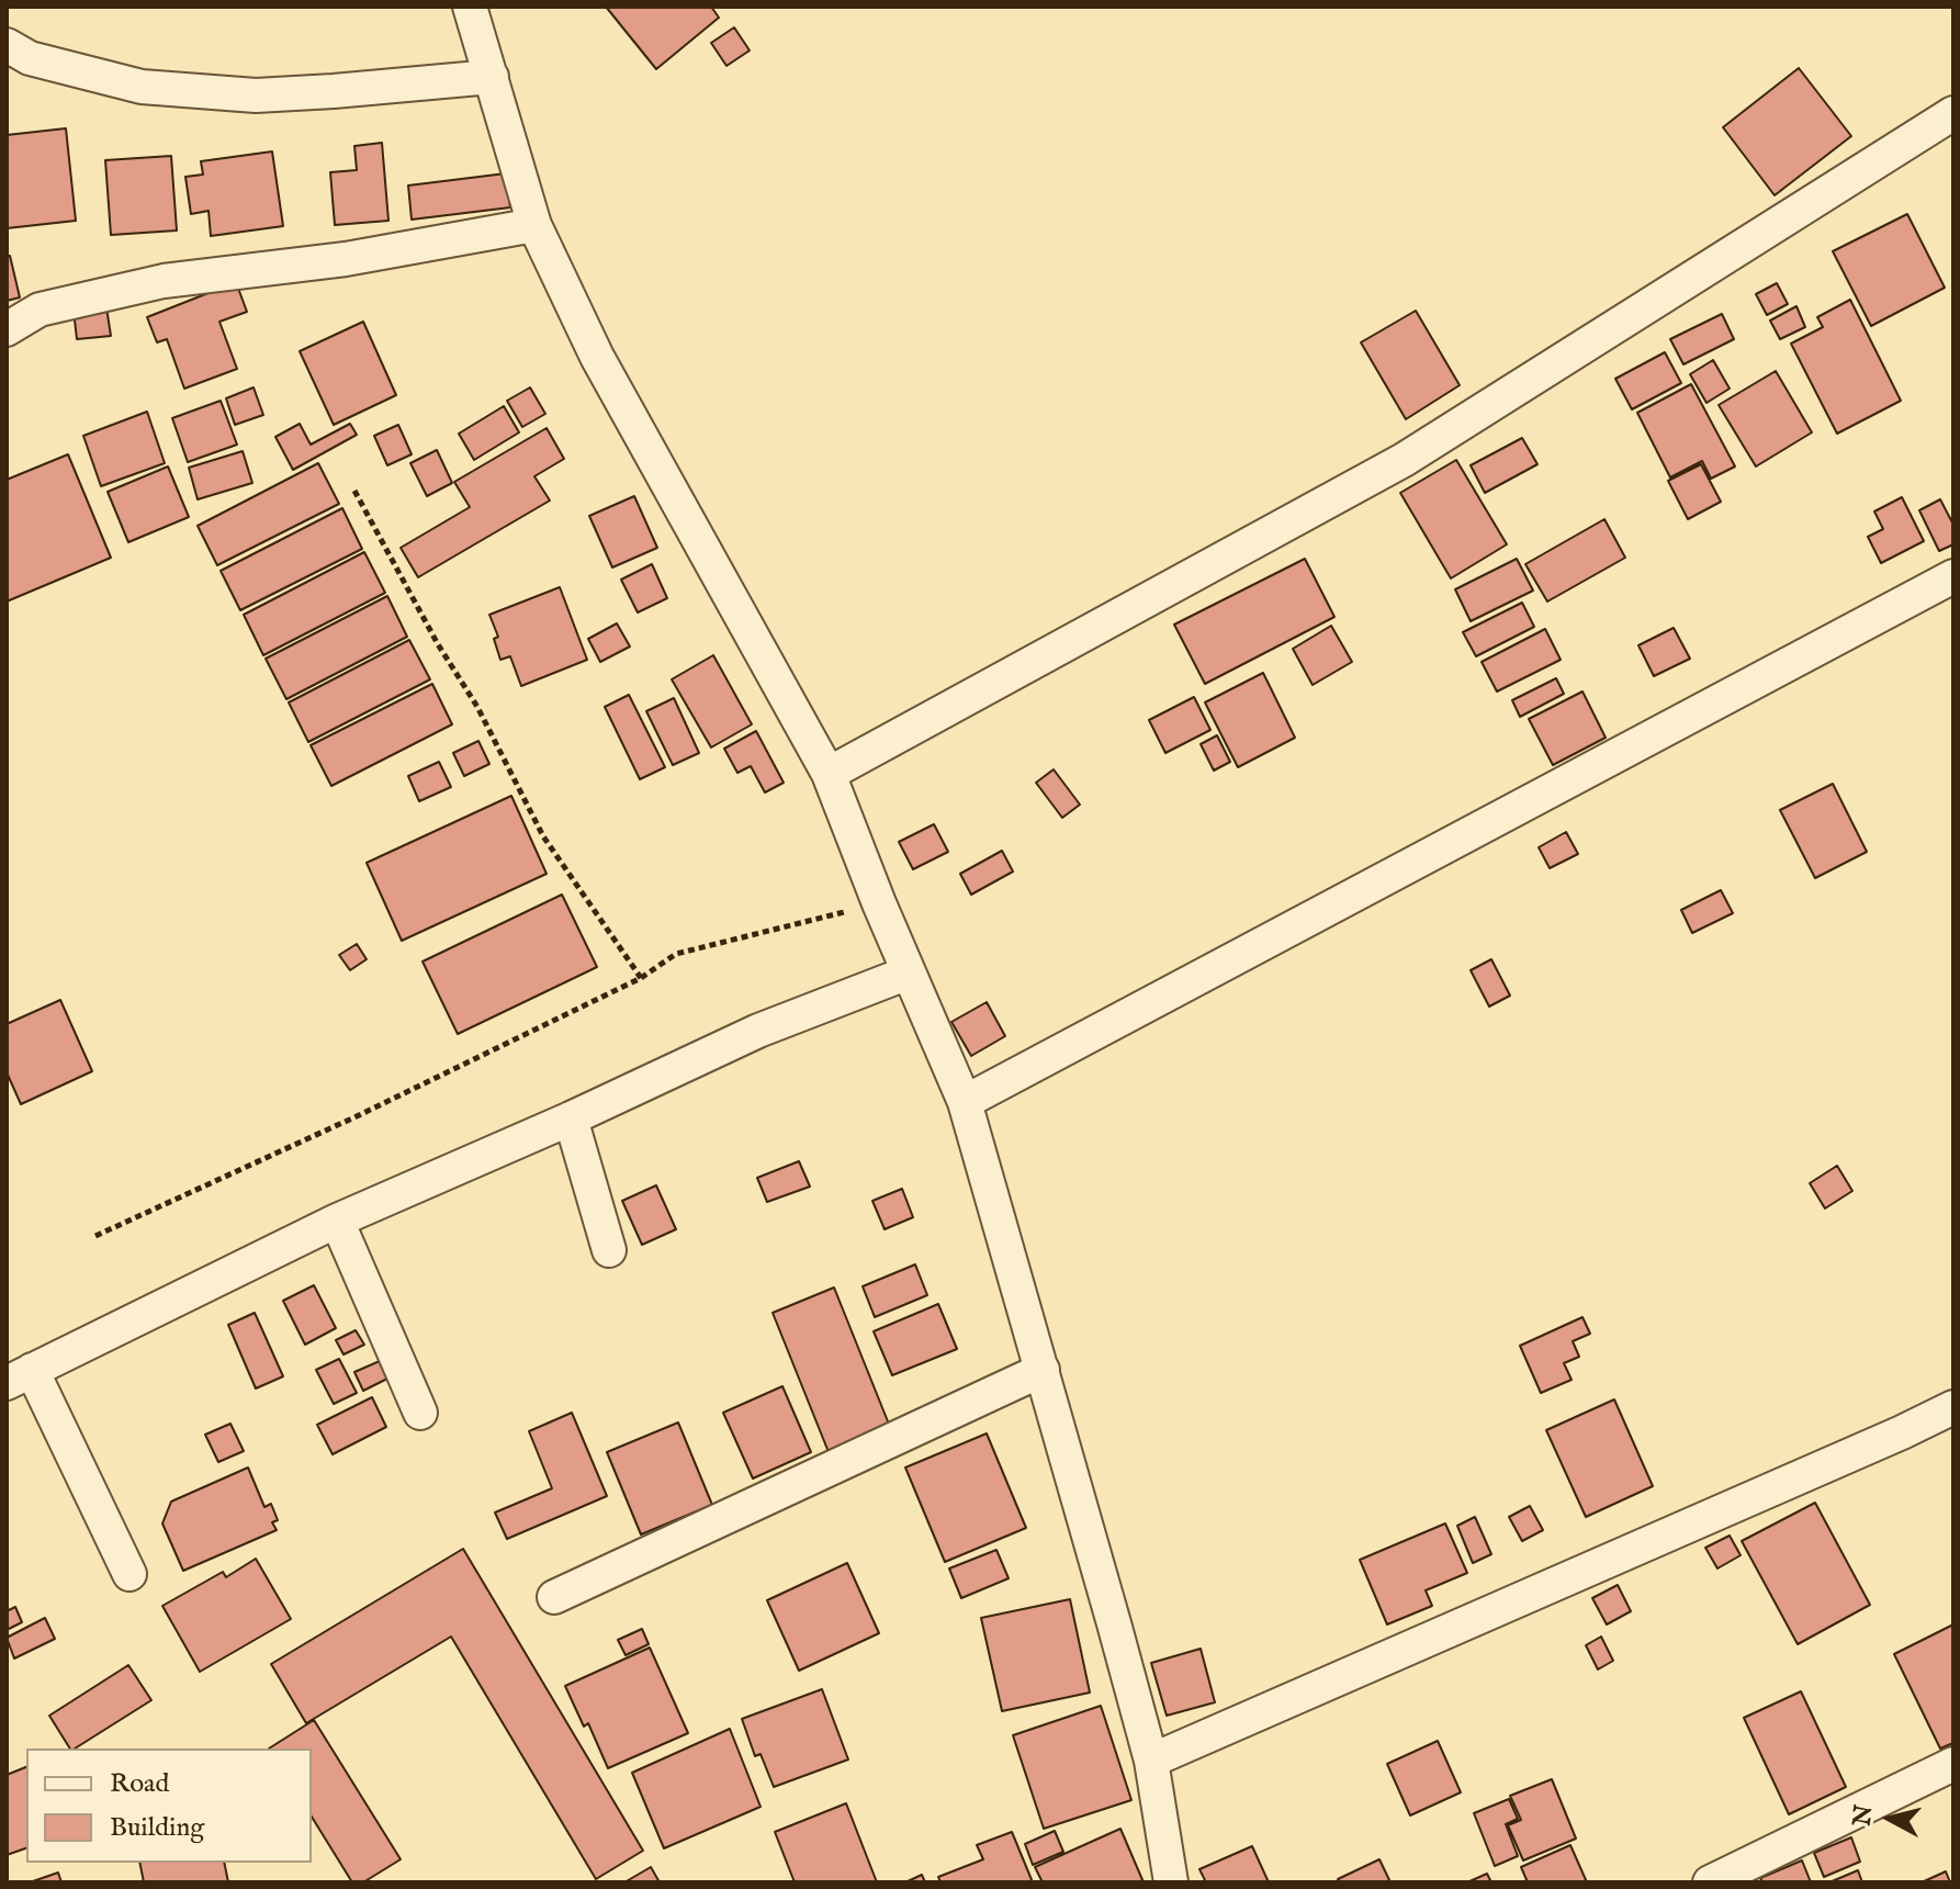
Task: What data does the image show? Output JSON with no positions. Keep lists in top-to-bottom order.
{
  "legend": ["Road", "Building"],
  "north": "left"
}
